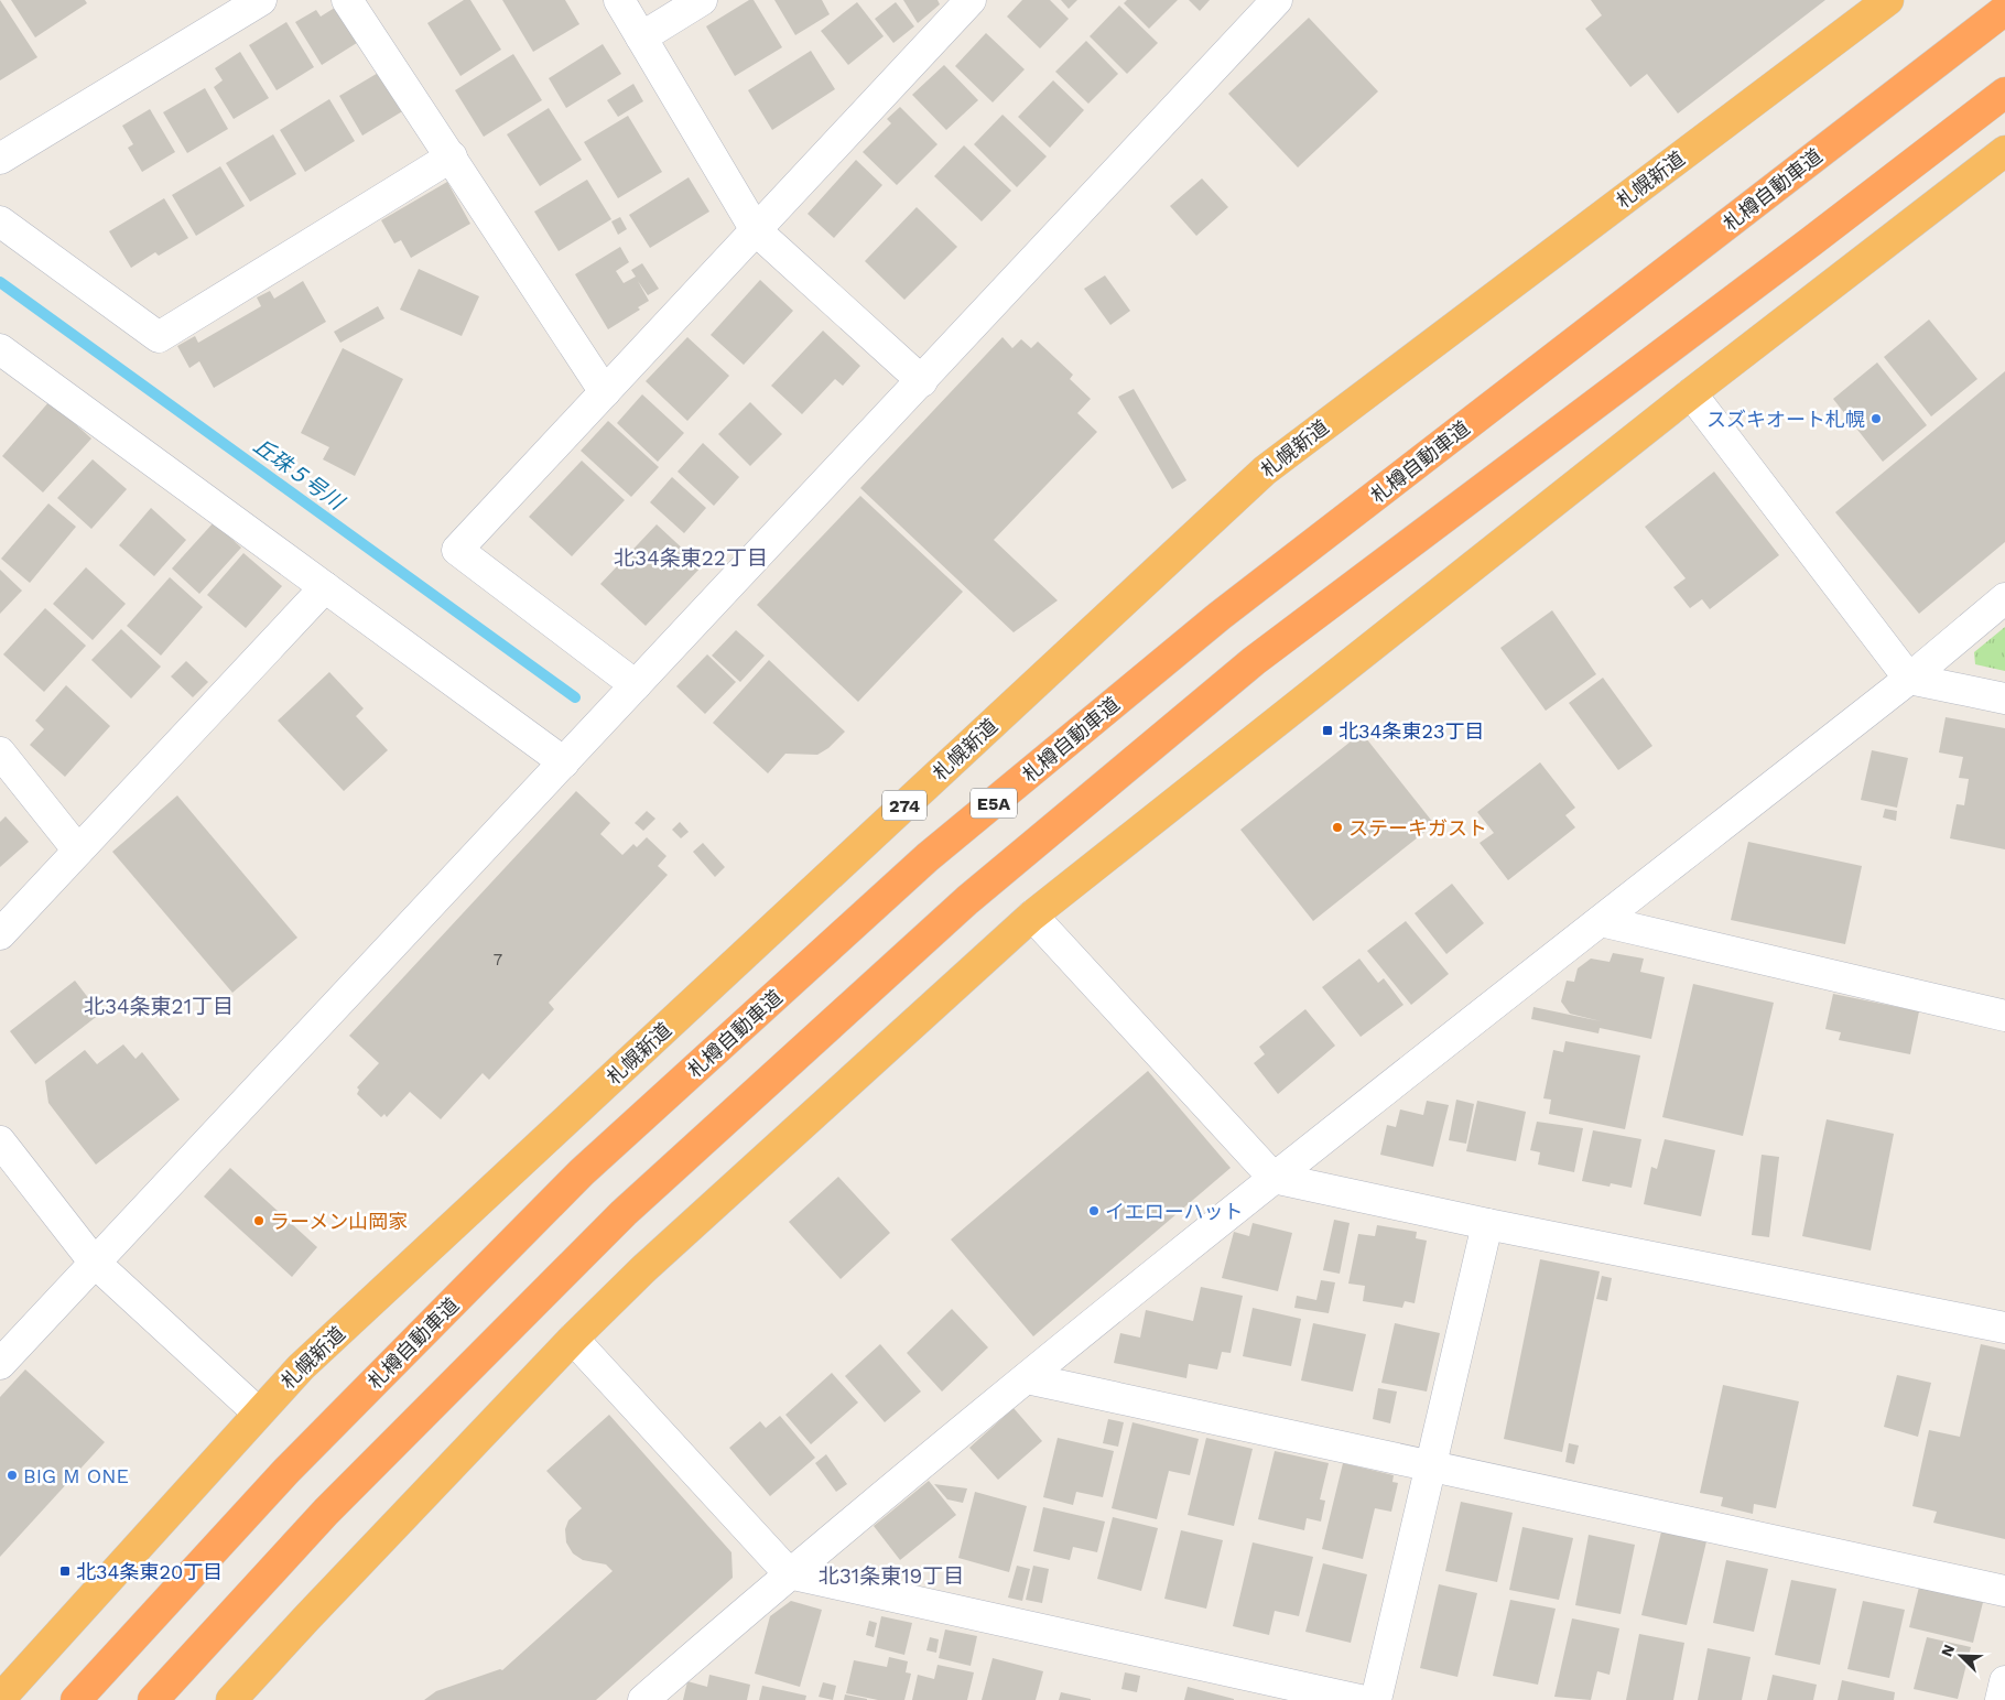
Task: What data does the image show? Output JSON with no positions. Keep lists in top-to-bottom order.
{
  "streets": {
    "highway": [
      "札幌新道",
      "札樽自動車道",
      "E5A",
      "274"
    ]
  },
  "districts": ["北34条東22丁目", "北34条東21丁目", "北31条東19丁目"],
  "water": ["丘珠５号川"],
  "places": {
    "other": [
      "スズキオート札幌",
      "ステーキガスト",
      "イエローハット",
      "ラーメン山岡家",
      "BIG M ONE"
    ],
    "transit": ["北34条東23丁目", "北34条東20丁目"]
  },
  "house_numbers": ["7"],
  "north": "top left"
}
